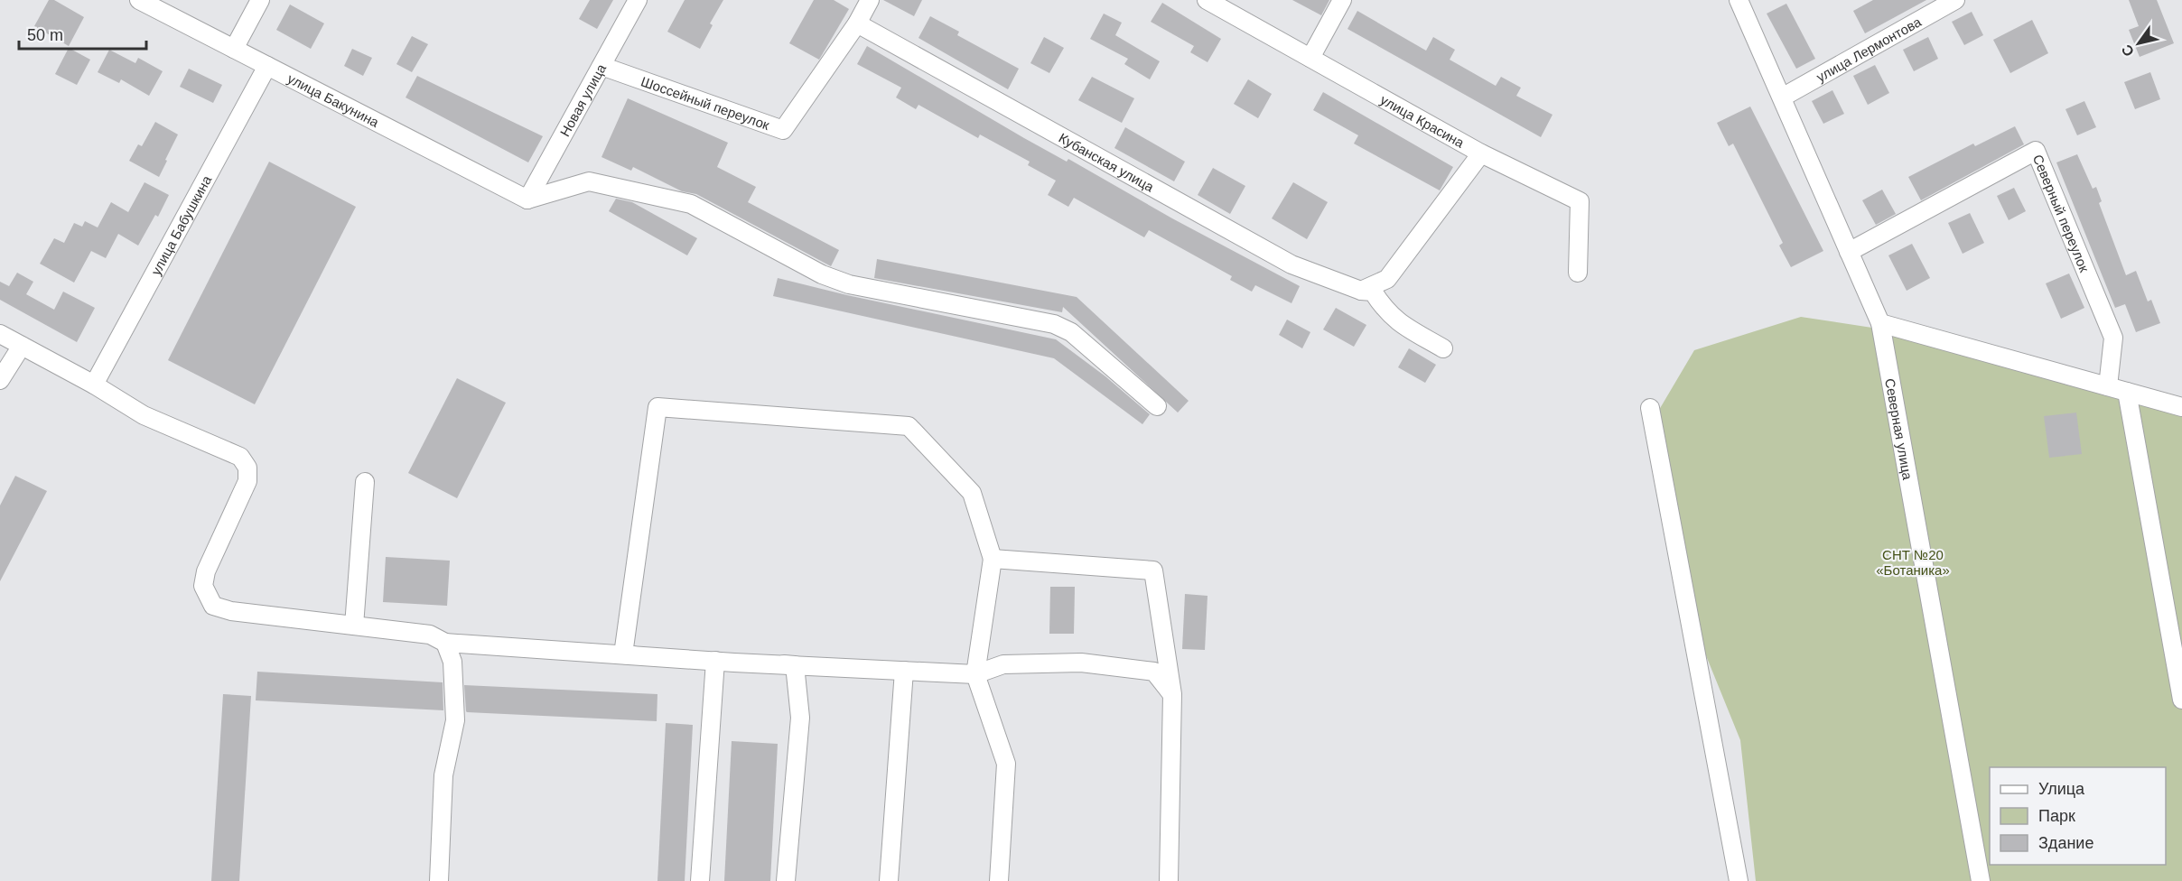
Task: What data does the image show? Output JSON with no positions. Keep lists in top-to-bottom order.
{
  "streets": {
    "street": [
      "улица Лермонтова",
      "улица Бакунина",
      "Новая улица",
      "Шоссейный переулок",
      "улица Красина",
      "Кубанская улица",
      "Северный переулок",
      "улица Бабушкина",
      "Северная улица"
    ]
  },
  "crossings": [
    ["улица Лермонтова", "Северная улица"],
    ["улица Бакунина", "Новая улица"],
    ["улица Бакунина", "улица Бабушкина"],
    ["Новая улица", "Шоссейный переулок"],
    ["Шоссейный переулок", "Кубанская улица"],
    ["Северный переулок", "Северная улица"]
  ],
  "parks": ["СНТ №20 «Ботаника»"],
  "legend": ["Улица", "Парк", "Здание"],
  "scale_bar": "50 m",
  "north": "bottom left"
}
